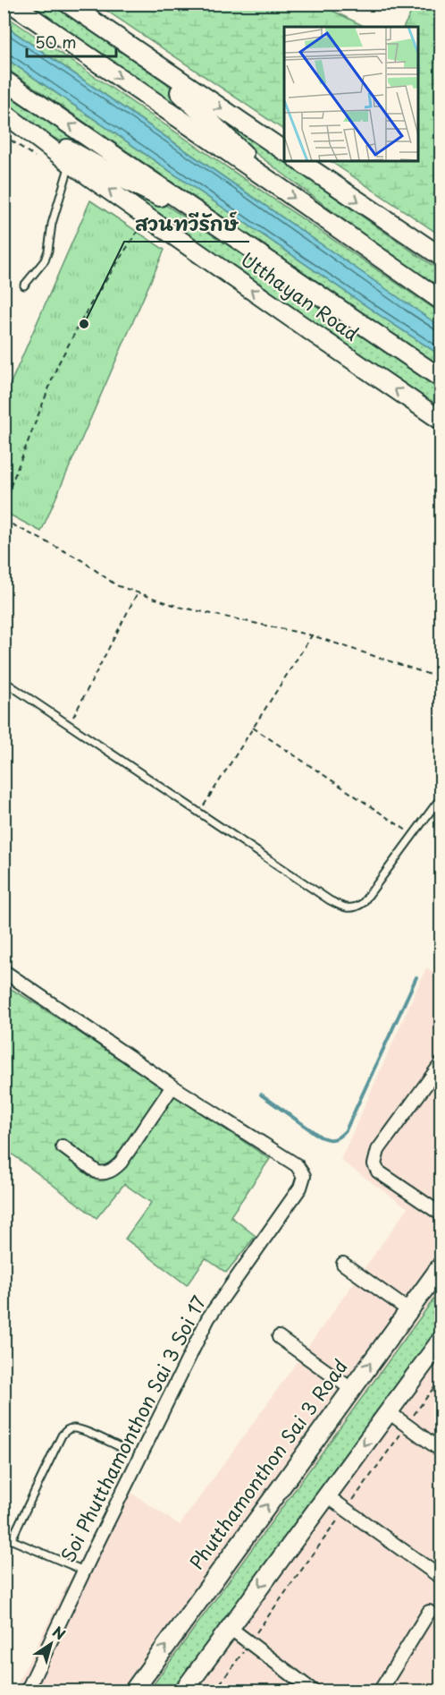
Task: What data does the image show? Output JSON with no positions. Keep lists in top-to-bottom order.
{
  "streets": {
    "main road": ["Utthayan Road", "Phutthamonthon Sai 3 Road"],
    "street": ["Soi Phutthamonthon Sai 3 Soi 17"]
  },
  "places": ["สวนทวีรักษ์"],
  "scale_bar": "50 m",
  "north": "top right"
}
